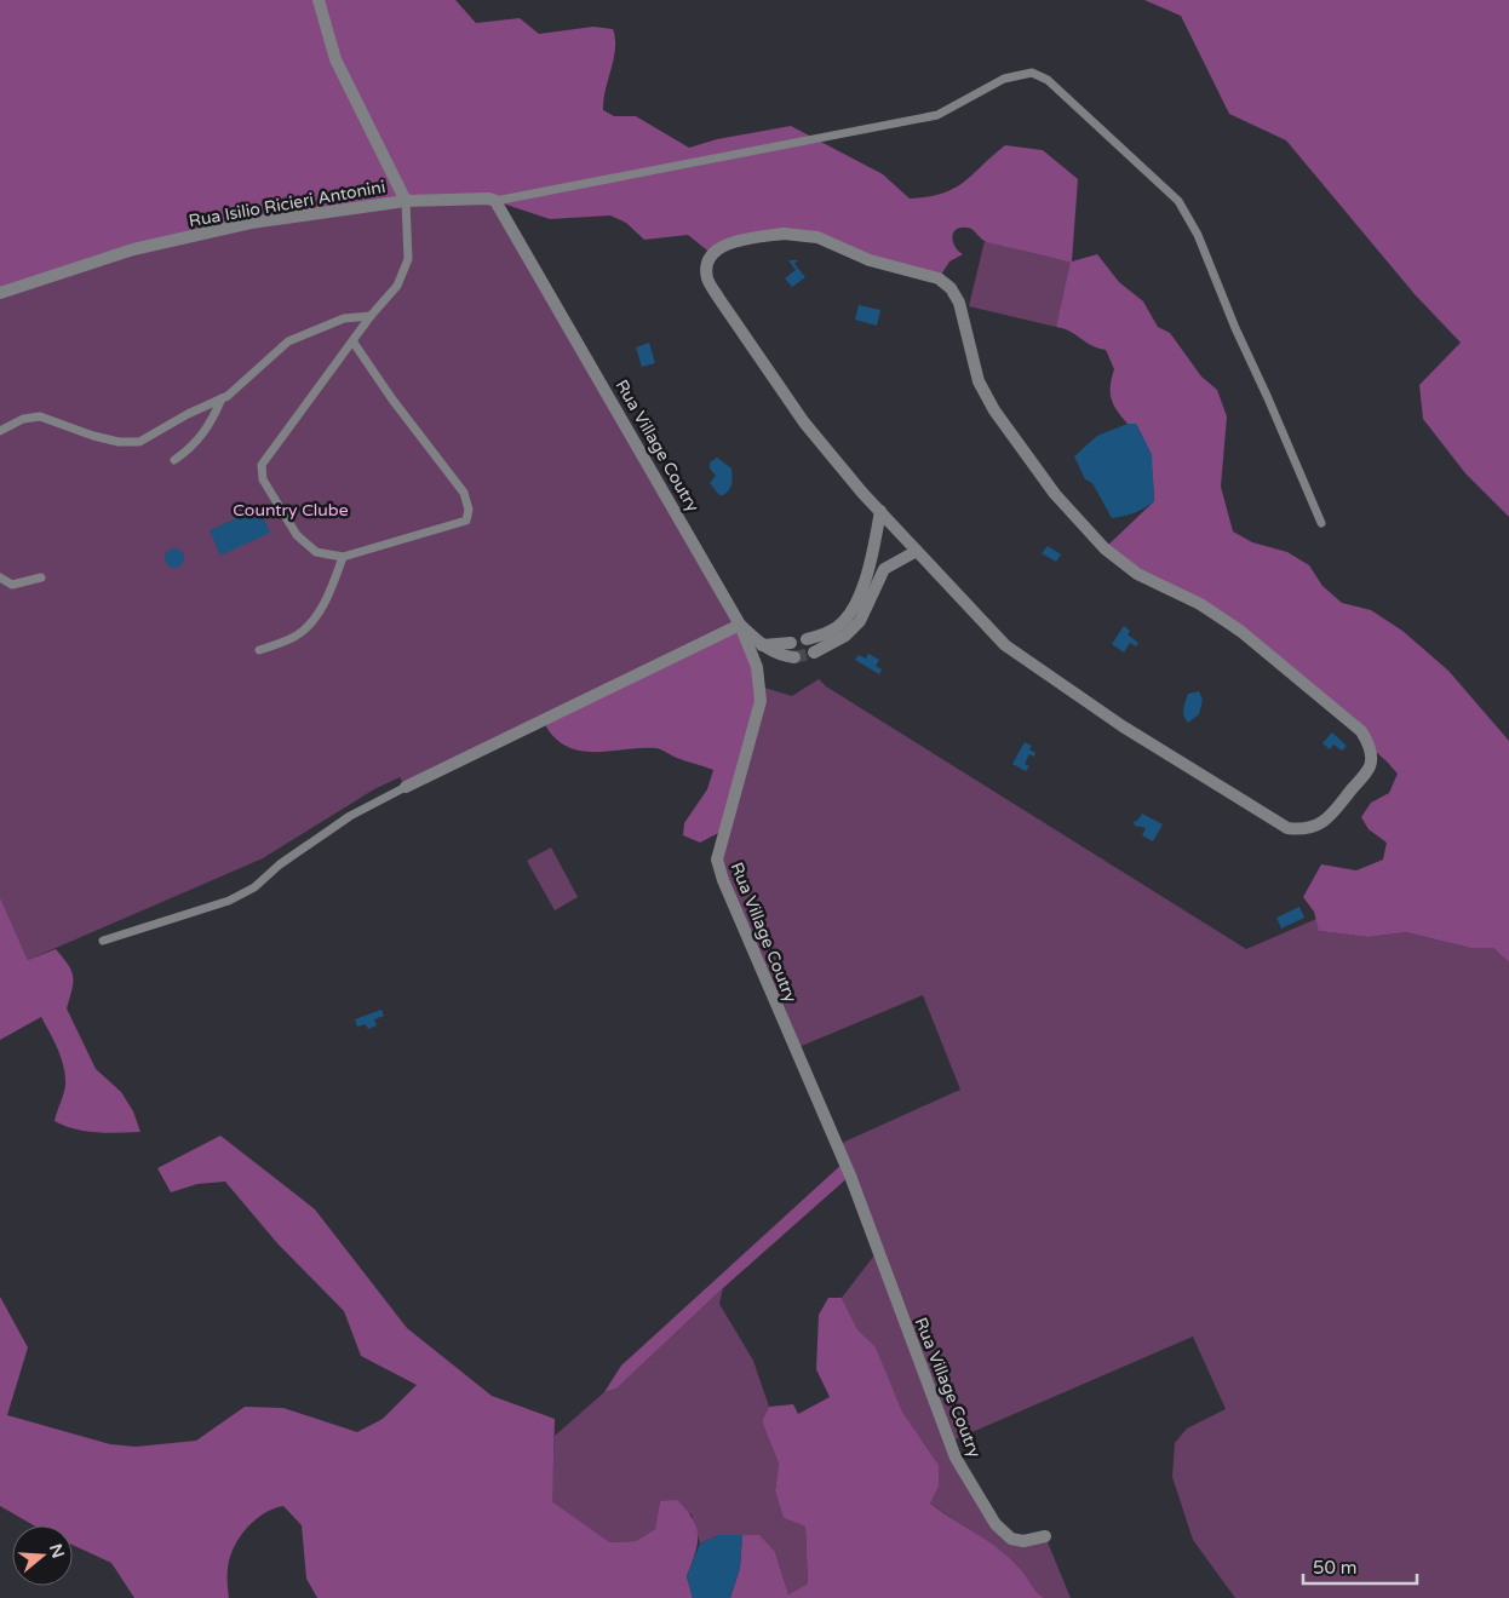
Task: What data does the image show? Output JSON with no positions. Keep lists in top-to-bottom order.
{
  "streets": {
    "street": ["Rua Isilio Ricieri Antonini", "Rua Village Coutry"]
  },
  "parks": ["Country Clube"],
  "scale_bar": "50 m",
  "north": "right"
}
